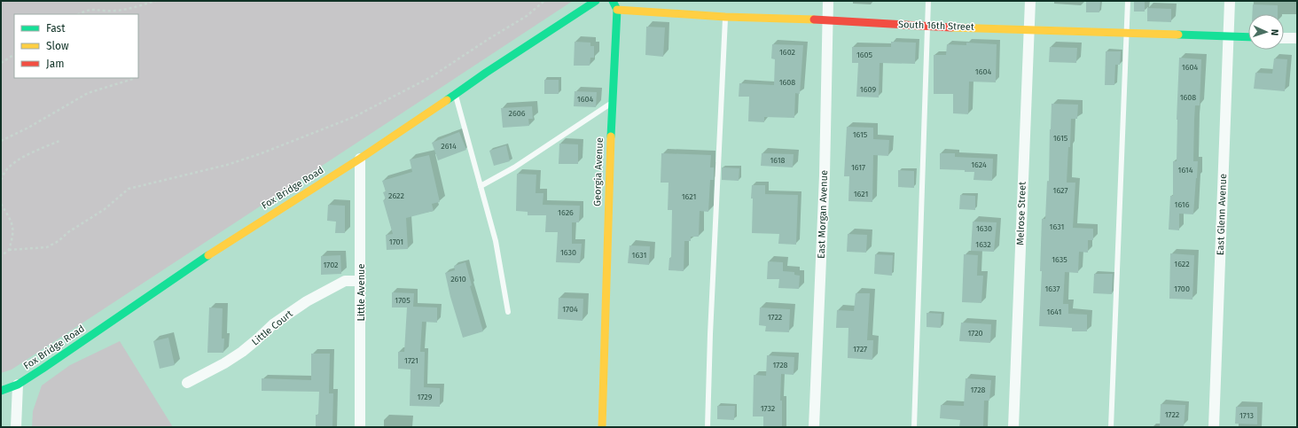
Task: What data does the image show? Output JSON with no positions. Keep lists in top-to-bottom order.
{
  "streets": {
    "street": [
      "South 16th Street",
      "Georgia Avenue",
      "Fox Bridge Road",
      "Melrose Street",
      "East Morgan Avenue",
      "East Glenn Avenue",
      "Little Avenue",
      "Little Court"
    ]
  },
  "crossings": [
    ["South 16th Street", "Georgia Avenue"],
    ["South 16th Street", "Melrose Street"],
    ["South 16th Street", "East Morgan Avenue"],
    ["South 16th Street", "East Glenn Avenue"],
    ["Fox Bridge Road", "Little Avenue"],
    ["Little Avenue", "Little Court"]
  ],
  "house_numbers": [
    "1602",
    "1605",
    "1604",
    "1604",
    "1608",
    "1609",
    "1608",
    "1604",
    "2606",
    "1615",
    "1615",
    "2614",
    "1618",
    "1624",
    "1617",
    "1614",
    "1627",
    "1621",
    "2622",
    "1621",
    "1616",
    "1626",
    "1631",
    "1630",
    "1701",
    "1632",
    "1630",
    "1631",
    "1635",
    "1622",
    "1702",
    "2610",
    "1637",
    "1700",
    "1705",
    "1704",
    "1641",
    "1722",
    "1720",
    "1727",
    "1721",
    "1728",
    "1728",
    "1729",
    "1732",
    "1722",
    "1713"
  ],
  "legend": ["Fast", "Slow", "Jam"],
  "north": "right"
}
